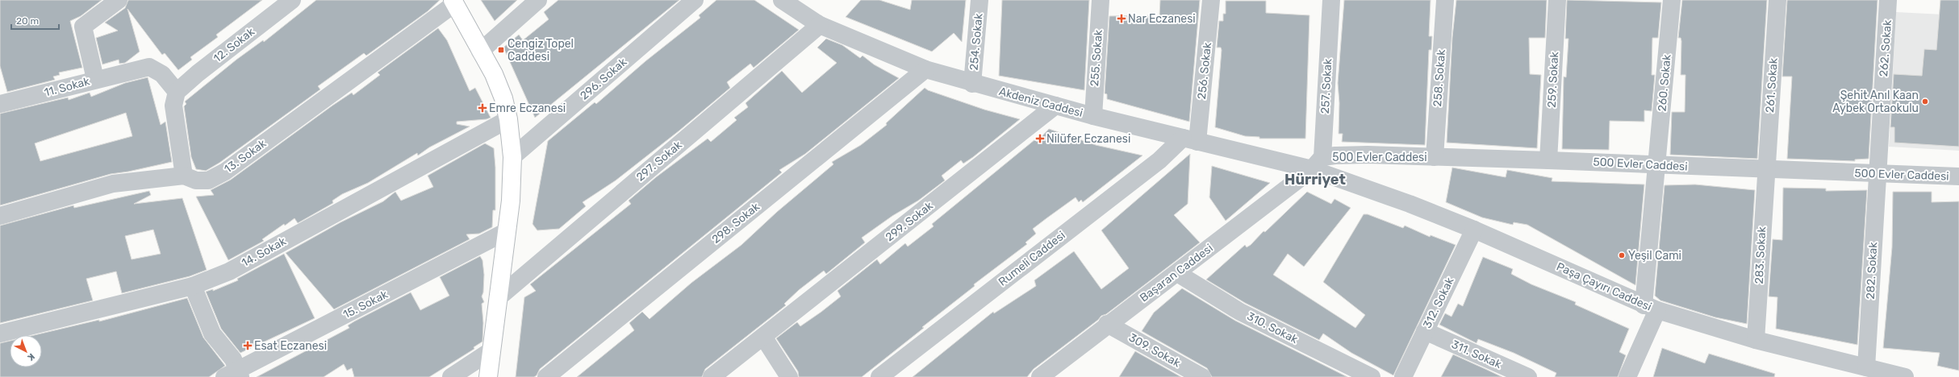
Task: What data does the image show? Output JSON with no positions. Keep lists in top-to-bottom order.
{
  "streets": {
    "street": [
      "254. Sokak",
      "12. Sokak",
      "262. Sokak",
      "255. Sokak",
      "256. Sokak",
      "258. Sokak",
      "296. Sokak",
      "259. Sokak",
      "260. Sokak",
      "261. Sokak",
      "257. Sokak",
      "11. Sokak",
      "Akdeniz Caddesi",
      "13. Sokak",
      "500 Evler Caddesi",
      "297. Sokak",
      "299. Sokak",
      "298. Sokak",
      "14. Sokak",
      "283. Sokak",
      "Rumeli Caddesi",
      "282. Sokak",
      "Başaran Caddesi",
      "Paşa Çayırı Caddesi",
      "312. Sokak",
      "15. Sokak",
      "310. Sokak",
      "309. Sokak",
      "311. Sokak"
    ]
  },
  "crossings": [
    ["254. Sokak", "Akdeniz Caddesi"],
    ["262. Sokak", "500 Evler Caddesi"],
    ["262. Sokak", "282. Sokak"],
    ["255. Sokak", "Akdeniz Caddesi"],
    ["256. Sokak", "Akdeniz Caddesi"],
    ["256. Sokak", "Rumeli Caddesi"],
    ["258. Sokak", "500 Evler Caddesi"],
    ["259. Sokak", "500 Evler Caddesi"],
    ["260. Sokak", "500 Evler Caddesi"],
    ["260. Sokak", "Paşa Çayırı Caddesi"],
    ["261. Sokak", "500 Evler Caddesi"],
    ["261. Sokak", "283. Sokak"],
    ["257. Sokak", "Akdeniz Caddesi"],
    ["257. Sokak", "500 Evler Caddesi"],
    ["257. Sokak", "Başaran Caddesi"],
    ["257. Sokak", "Paşa Çayırı Caddesi"],
    ["Akdeniz Caddesi", "500 Evler Caddesi"],
    ["Akdeniz Caddesi", "297. Sokak"],
    ["Akdeniz Caddesi", "299. Sokak"],
    ["Akdeniz Caddesi", "298. Sokak"],
    ["Akdeniz Caddesi", "Rumeli Caddesi"],
    ["Akdeniz Caddesi", "Başaran Caddesi"],
    ["Akdeniz Caddesi", "Paşa Çayırı Caddesi"],
    ["500 Evler Caddesi", "283. Sokak"],
    ["500 Evler Caddesi", "282. Sokak"],
    ["500 Evler Caddesi", "Başaran Caddesi"],
    ["500 Evler Caddesi", "Paşa Çayırı Caddesi"],
    ["283. Sokak", "Paşa Çayırı Caddesi"],
    ["282. Sokak", "Paşa Çayırı Caddesi"],
    ["Başaran Caddesi", "Paşa Çayırı Caddesi"],
    ["Başaran Caddesi", "310. Sokak"],
    ["Başaran Caddesi", "309. Sokak"],
    ["Paşa Çayırı Caddesi", "312. Sokak"],
    ["312. Sokak", "311. Sokak"]
  ],
  "districts": ["Hürriyet"],
  "places": {
    "health": [
      "Nar Eczanesi",
      "Emre Eczanesi",
      "Nilüfer Eczanesi",
      "Esat Eczanesi"
    ],
    "transit": ["Cengiz Topel Caddesi"],
    "other": ["Şehit Anıl Kaan Aybek Ortaokulu", "Yeşil Cami"]
  },
  "scale_bar": "20 m",
  "north": "bottom right"
}
